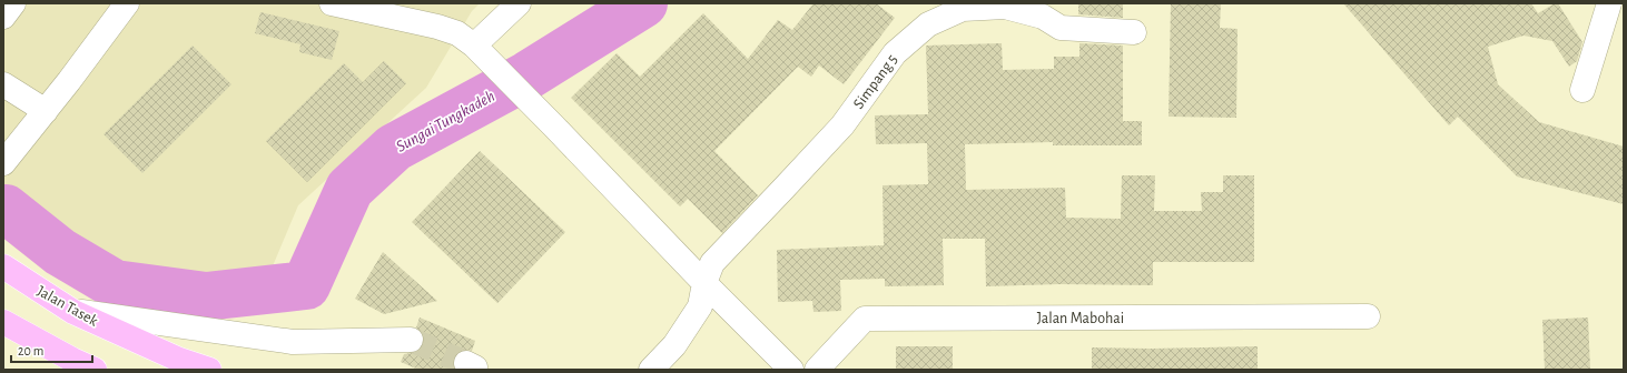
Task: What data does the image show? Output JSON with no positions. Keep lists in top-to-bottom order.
{
  "streets": {
    "main road": ["Jalan Tasek"],
    "street": ["Simpang 5", "Jalan Mabohai"]
  },
  "water": ["Sungai Tungkadeh"],
  "scale_bar": "20 m"
}
